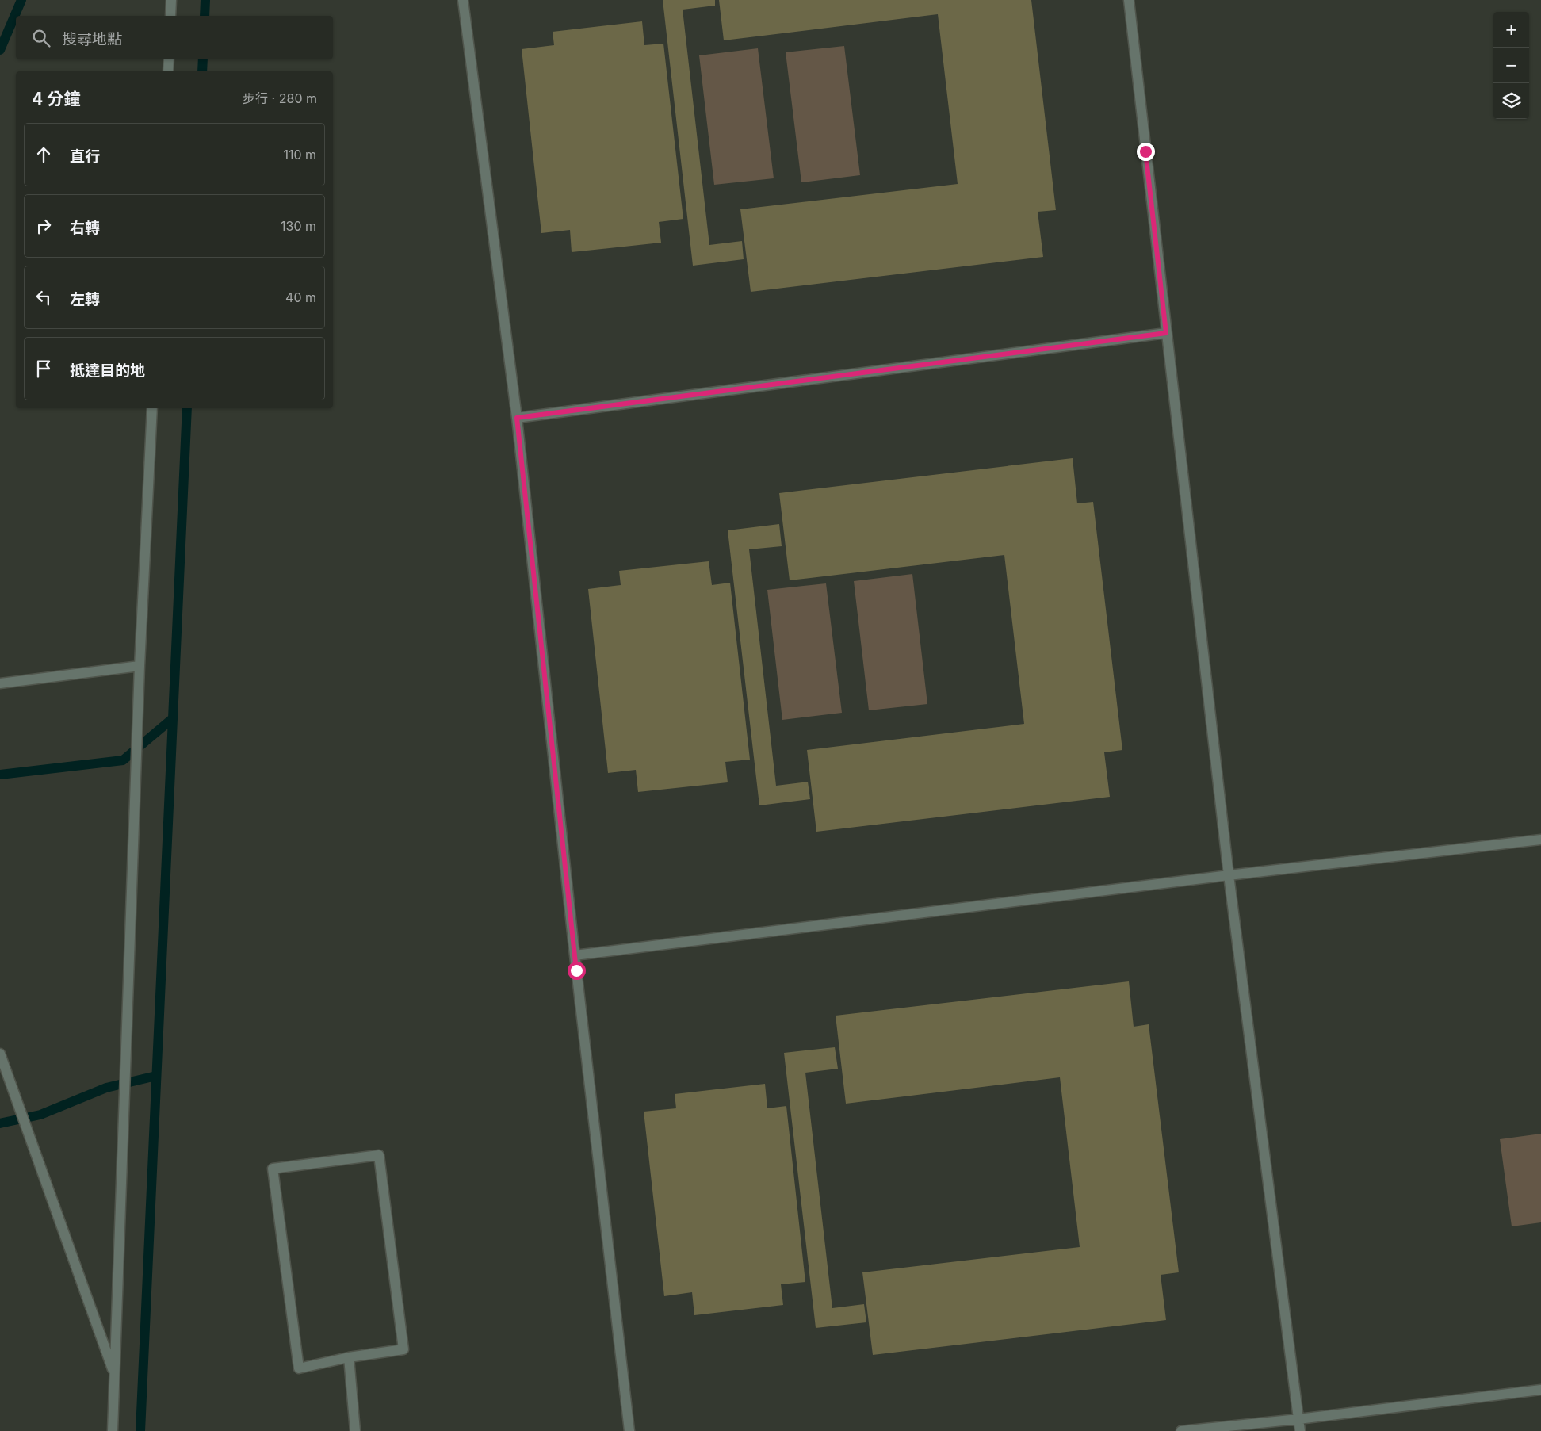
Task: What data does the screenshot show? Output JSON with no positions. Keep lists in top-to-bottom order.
{
  "page": {
    "map_buttons": ["+", "−"],
    "search": "搜尋地點",
    "heading": ["4 分鐘", "步行 · 280 m"],
    "list": [
      ["直行", "110 m"],
      ["右轉", "130 m"],
      ["左轉", "40 m"],
      "抵達目的地"
    ]
  }
}
